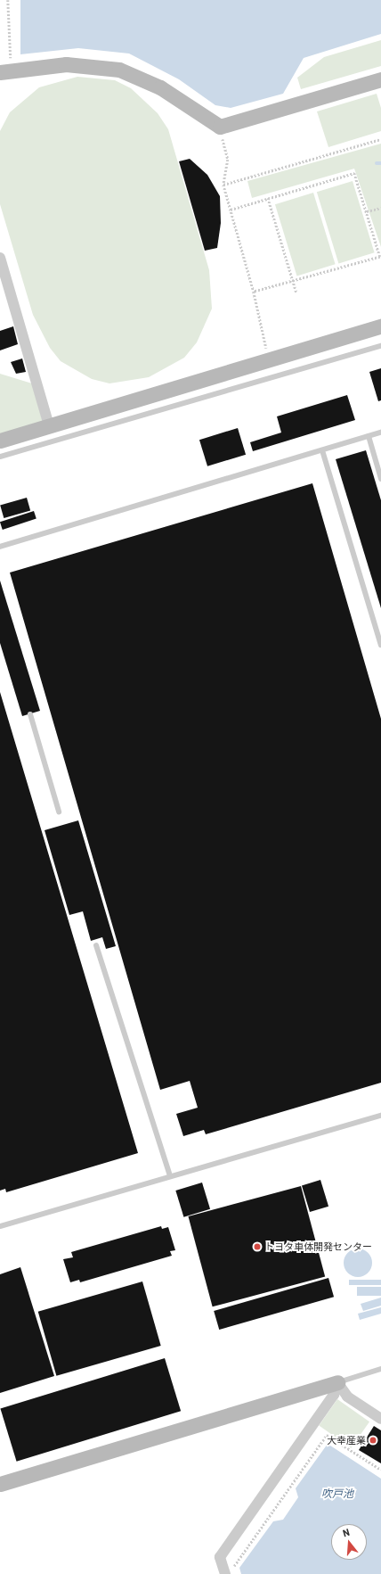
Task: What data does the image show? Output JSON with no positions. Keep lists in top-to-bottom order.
{
  "water": ["吹戸池"],
  "places": ["トヨタ車体開発センター", "大幸産業"],
  "north": "top"
}
